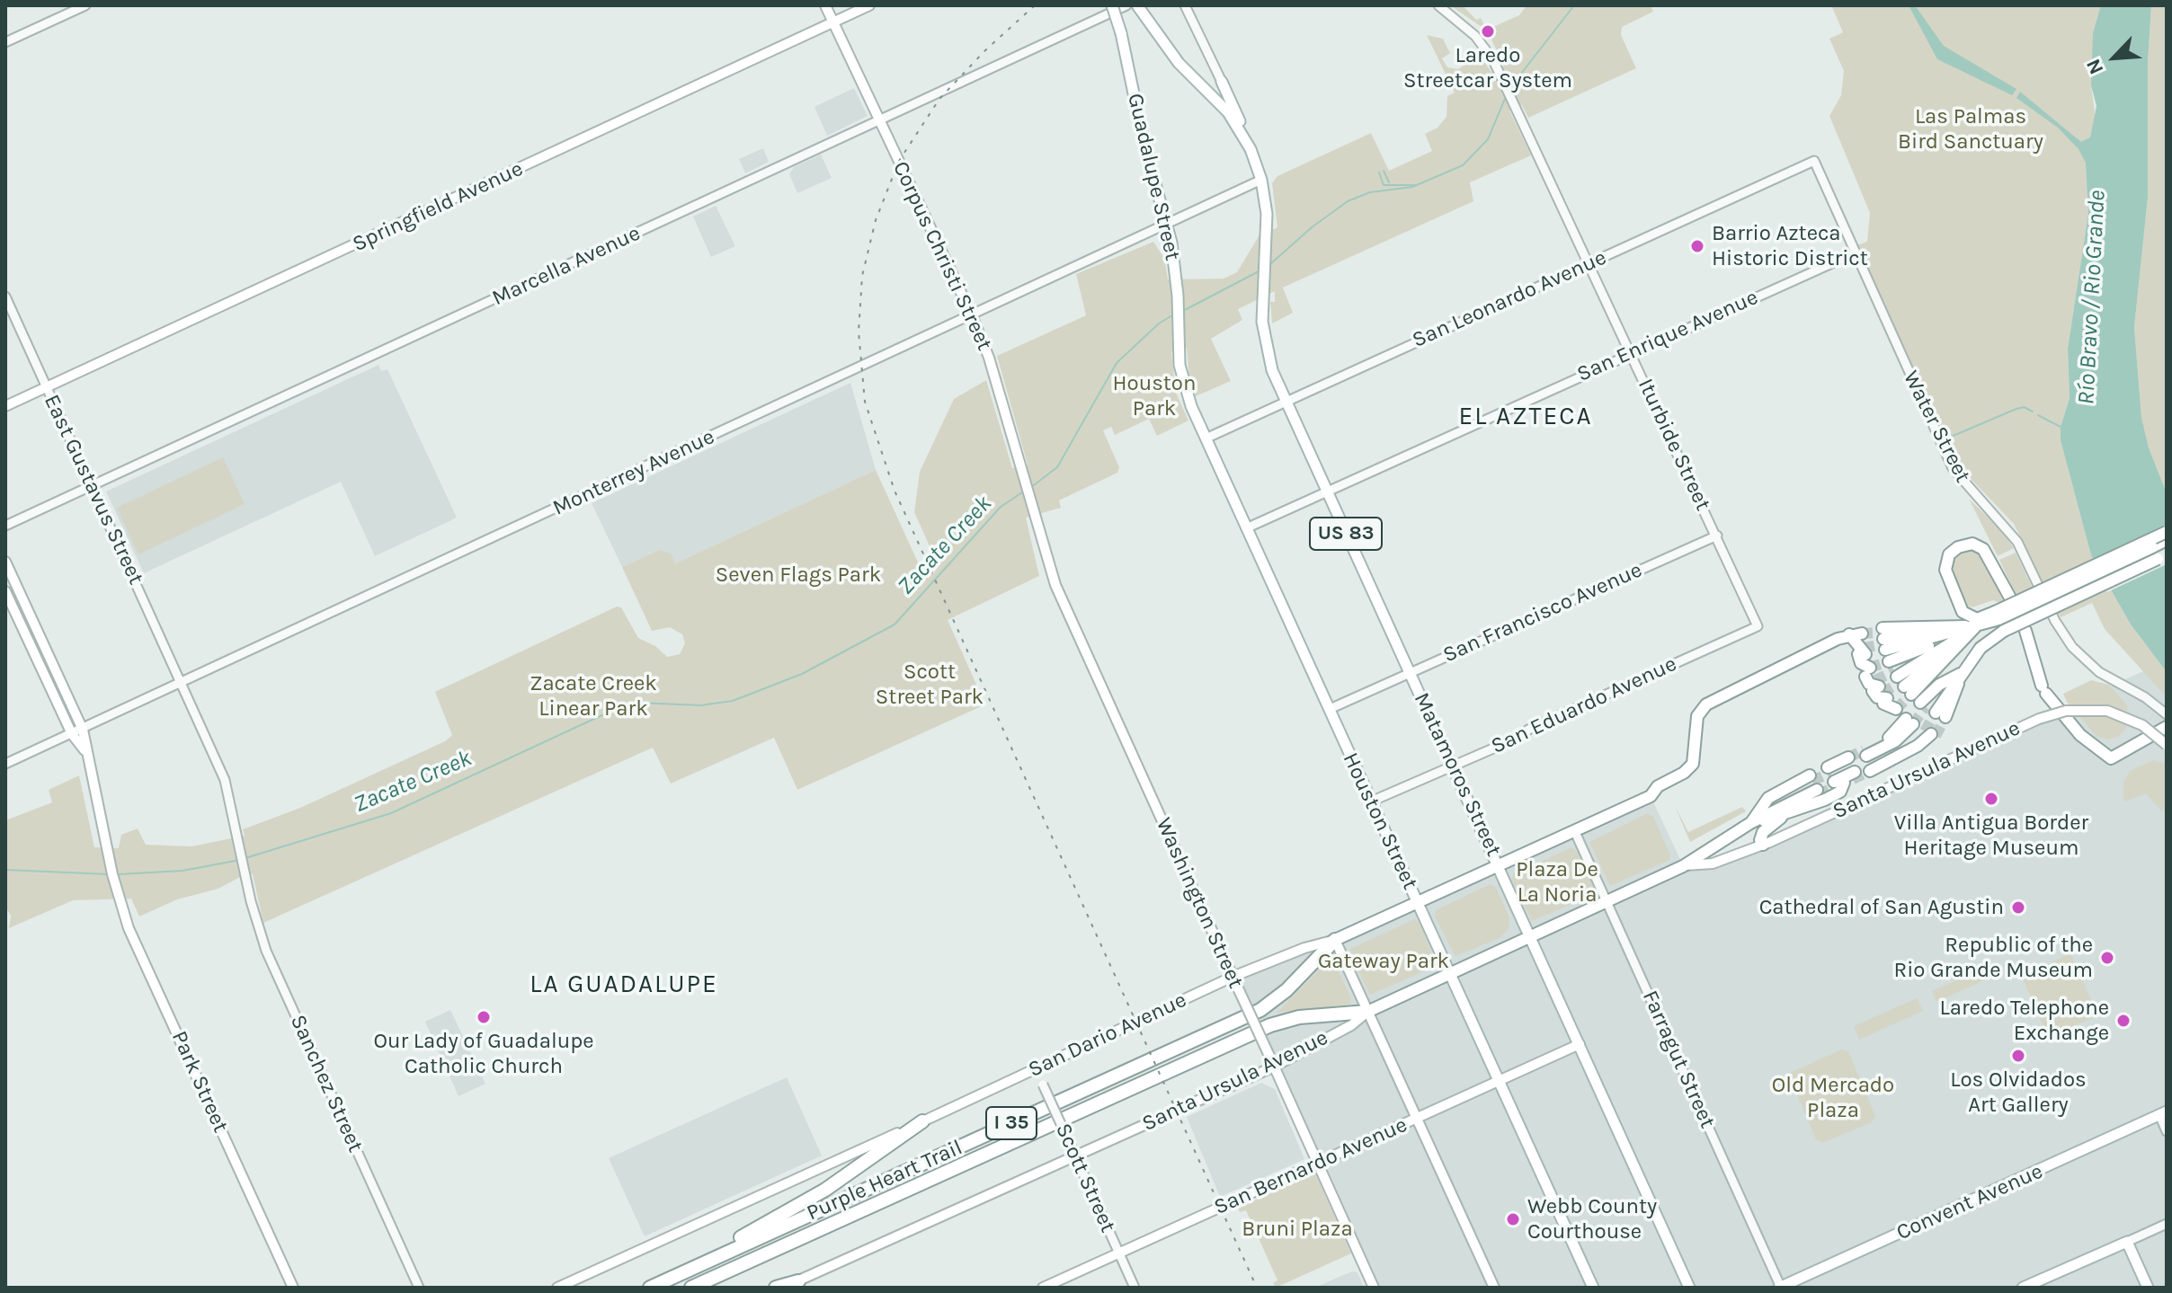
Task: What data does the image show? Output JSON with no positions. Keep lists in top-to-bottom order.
{
  "streets": {
    "highway": [
      "Santa Ursula Avenue",
      "San Dario Avenue",
      "I 35",
      "Purple Heart Trail"
    ],
    "main road": [
      "Guadalupe Street",
      "Springfield Avenue",
      "Corpus Christi Street",
      "US 83",
      "Matamoros Street",
      "Houston Street",
      "Washington Street",
      "Park Street",
      "San Bernardo Avenue",
      "Convent Avenue"
    ],
    "street": [
      "Marcella Avenue",
      "San Leonardo Avenue",
      "San Enrique Avenue",
      "Water Street",
      "Iturbide Street",
      "Monterrey Avenue",
      "East Gustavus Street",
      "San Francisco Avenue",
      "San Eduardo Avenue",
      "Farragut Street",
      "Sanchez Street",
      "Scott Street"
    ]
  },
  "crossings": [
    ["Guadalupe Street", "Monterrey Avenue"],
    ["Guadalupe Street", "Houston Street"],
    ["Springfield Avenue", "Corpus Christi Street"],
    ["Springfield Avenue", "East Gustavus Street"],
    ["Corpus Christi Street", "Marcella Avenue"],
    ["Corpus Christi Street", "Monterrey Avenue"],
    ["Corpus Christi Street", "Washington Street"],
    ["Marcella Avenue", "East Gustavus Street"],
    ["San Leonardo Avenue", "Water Street"],
    ["San Leonardo Avenue", "Iturbide Street"],
    ["San Leonardo Avenue", "Matamoros Street"],
    ["San Leonardo Avenue", "Houston Street"],
    ["San Enrique Avenue", "Water Street"],
    ["San Enrique Avenue", "Iturbide Street"],
    ["San Enrique Avenue", "Matamoros Street"],
    ["San Enrique Avenue", "Houston Street"],
    ["Iturbide Street", "San Francisco Avenue"],
    ["Iturbide Street", "San Eduardo Avenue"],
    ["Monterrey Avenue", "East Gustavus Street"],
    ["Monterrey Avenue", "US 83"],
    ["Monterrey Avenue", "Matamoros Street"],
    ["East Gustavus Street", "Sanchez Street"],
    ["US 83", "Matamoros Street"],
    ["San Francisco Avenue", "Matamoros Street"],
    ["San Francisco Avenue", "Houston Street"],
    ["San Eduardo Avenue", "Matamoros Street"],
    ["San Eduardo Avenue", "Houston Street"],
    ["Santa Ursula Avenue", "Matamoros Street"],
    ["Santa Ursula Avenue", "Houston Street"],
    ["Santa Ursula Avenue", "Washington Street"],
    ["Santa Ursula Avenue", "Farragut Street"],
    ["Santa Ursula Avenue", "Scott Street"],
    ["Santa Ursula Avenue", "Purple Heart Trail"],
    ["Matamoros Street", "San Dario Avenue"],
    ["Matamoros Street", "San Bernardo Avenue"],
    ["Houston Street", "San Dario Avenue"],
    ["Houston Street", "San Bernardo Avenue"],
    ["Washington Street", "San Dario Avenue"],
    ["Washington Street", "San Bernardo Avenue"],
    ["San Dario Avenue", "Farragut Street"],
    ["San Dario Avenue", "Scott Street"],
    ["San Dario Avenue", "Purple Heart Trail"],
    ["Farragut Street", "Convent Avenue"],
    ["San Bernardo Avenue", "Scott Street"]
  ],
  "districts": ["EL AZTECA", "LA GUADALUPE"],
  "water": ["Río Bravo / Rio Grande", "Zacate Creek"],
  "parks": [
    "Las Palmas Bird Sanctuary",
    "Houston Park",
    "Seven Flags Park",
    "Scott Street Park",
    "Zacate Creek Linear Park",
    "Plaza De La Noria",
    "Gateway Park",
    "Old Mercado Plaza",
    "Bruni Plaza"
  ],
  "places": [
    "Laredo Streetcar System",
    "Barrio Azteca Historic District",
    "Villa Antigua Border Heritage Museum",
    "Cathedral of San Agustin",
    "Republic of the Rio Grande Museum",
    "Our Lady of Guadalupe Catholic Church",
    "Laredo Telephone Exchange",
    "Los Olvidados Art Gallery",
    "Webb County Courthouse"
  ],
  "north": "bottom left"
}
